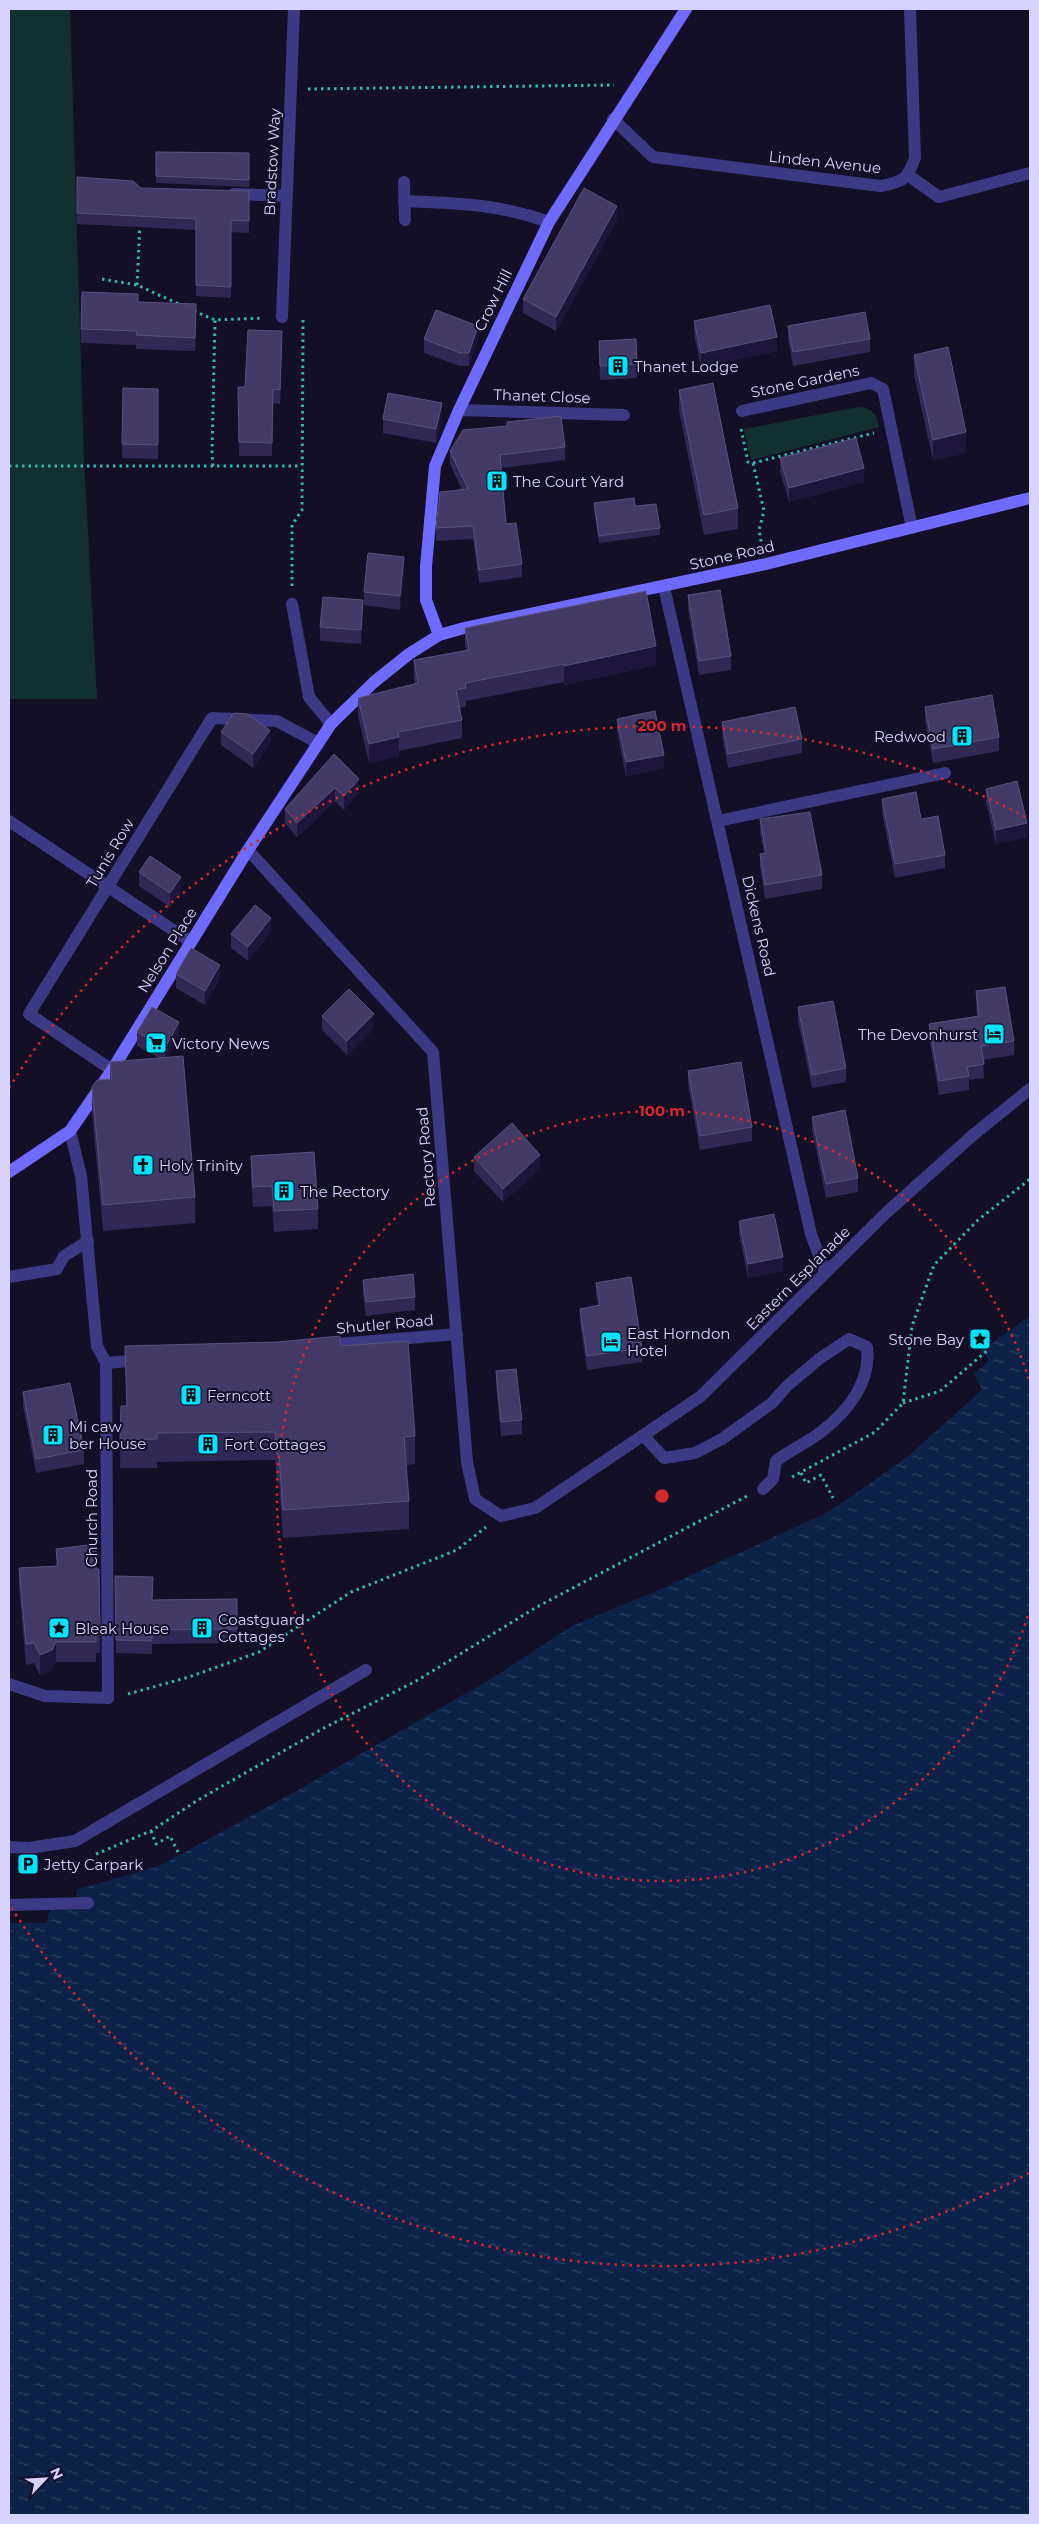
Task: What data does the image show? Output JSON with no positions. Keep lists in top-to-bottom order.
{
  "streets": {
    "main road": ["Crow Hill", "Stone Road", "Nelson Place"],
    "street": [
      "Bradstow Way",
      "Linden Avenue",
      "Stone Gardens",
      "Thanet Close",
      "Tunis Row",
      "Dickens Road",
      "Rectory Road",
      "Eastern Esplanade",
      "Shutler Road",
      "Church Road"
    ]
  },
  "crossings": [
    ["Linden Avenue", "Crow Hill"],
    ["Crow Hill", "Thanet Close"],
    ["Crow Hill", "Stone Road"],
    ["Crow Hill", "Nelson Place"],
    ["Stone Gardens", "Stone Road"],
    ["Stone Road", "Dickens Road"],
    ["Stone Road", "Nelson Place"],
    ["Tunis Row", "Nelson Place"],
    ["Dickens Road", "Eastern Esplanade"],
    ["Nelson Place", "Rectory Road"],
    ["Nelson Place", "Church Road"],
    ["Rectory Road", "Eastern Esplanade"],
    ["Rectory Road", "Shutler Road"]
  ],
  "places": {
    "building": [
      "Thanet Lodge",
      "The Court Yard",
      "Redwood",
      "The Rectory",
      "Ferncott",
      "Mi caw ber House",
      "Fort Cottages",
      "Coastguard Cottages"
    ],
    "hotel": ["The Devonhurst", "East Horndon Hotel"],
    "supermarket": ["Victory News"],
    "church": ["Holy Trinity"],
    "place": ["Stone Bay", "Bleak House"],
    "parking": ["Jetty Carpark"]
  },
  "north": "top right",
  "rings": ["200 m", "100 m"]
}
